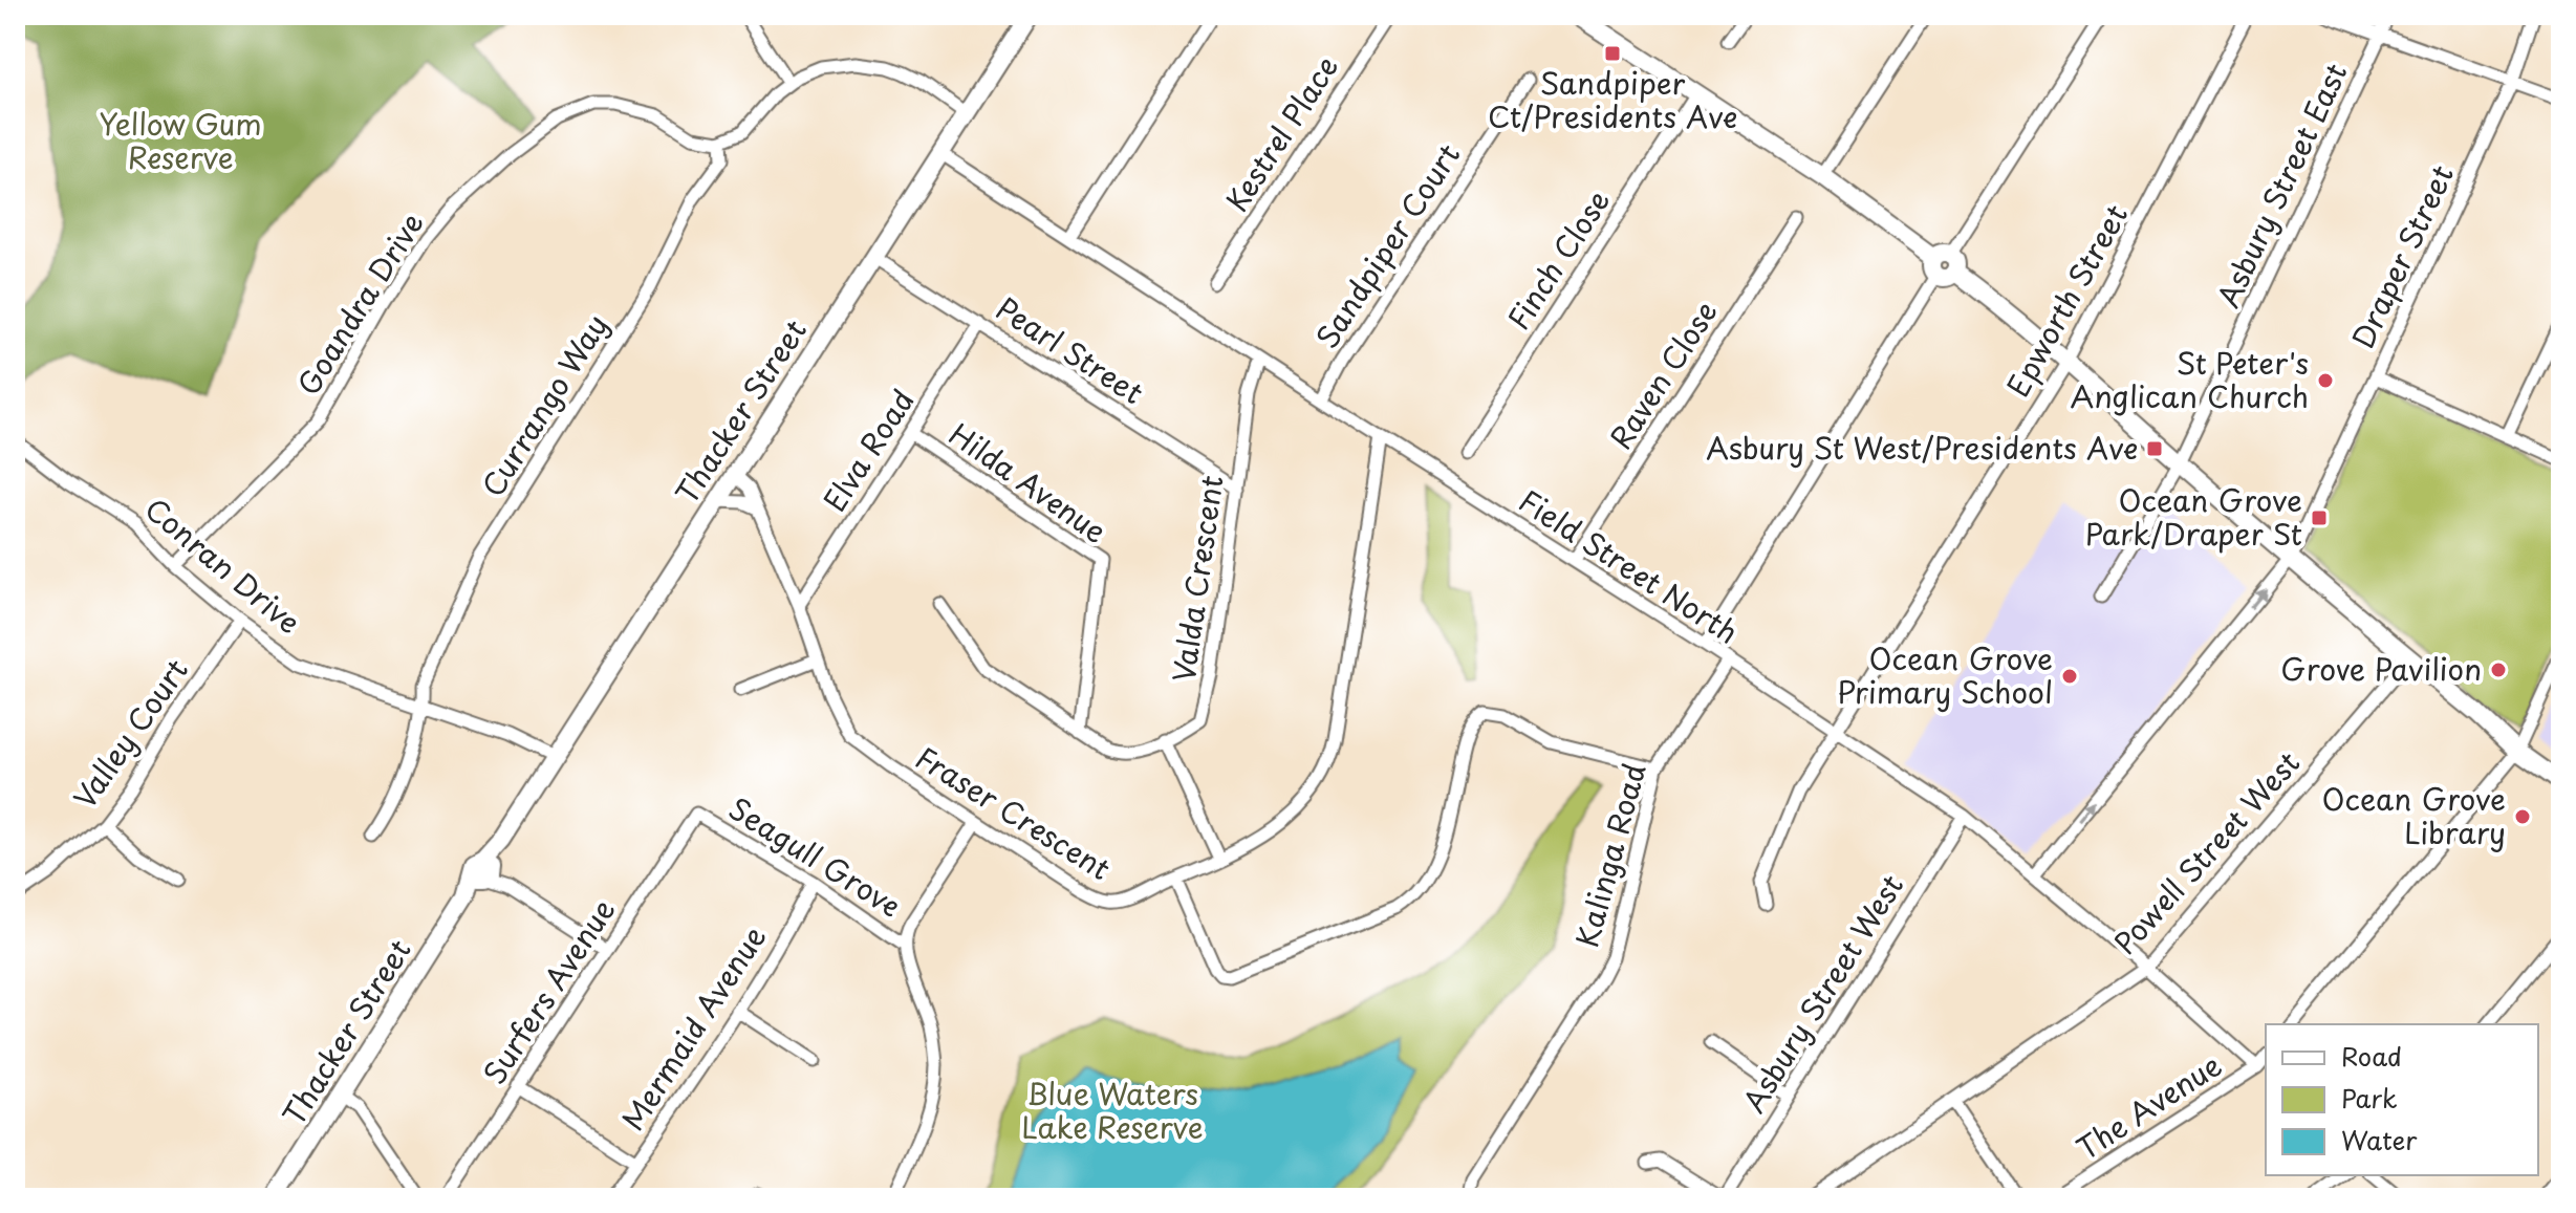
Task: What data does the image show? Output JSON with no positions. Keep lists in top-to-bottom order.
{
  "streets": {
    "street": [
      "Kestrel Place",
      "Asbury Street East",
      "Sandpiper Court",
      "Draper Street",
      "Finch Close",
      "Epworth Street",
      "Goandra Drive",
      "Pearl Street",
      "Raven Close",
      "Currango Way",
      "Thacker Street",
      "Elva Road",
      "Hilda Avenue",
      "Conran Drive",
      "Field Street North",
      "Valda Crescent",
      "Valley Court",
      "Fraser Crescent",
      "Powell Street West",
      "Kalinga Road",
      "Seagull Grove",
      "Surfers Avenue",
      "Asbury Street West",
      "Mermaid Avenue",
      "The Avenue"
    ]
  },
  "crossings": [
    ["Sandpiper Court", "Field Street North"],
    ["Draper Street", "Field Street North"],
    ["Epworth Street", "Field Street North"],
    ["Goandra Drive", "Currango Way"],
    ["Goandra Drive", "Conran Drive"],
    ["Pearl Street", "Thacker Street"],
    ["Pearl Street", "Elva Road"],
    ["Pearl Street", "Valda Crescent"],
    ["Raven Close", "Field Street North"],
    ["Currango Way", "Conran Drive"],
    ["Thacker Street", "Conran Drive"],
    ["Thacker Street", "Field Street North"],
    ["Thacker Street", "Fraser Crescent"],
    ["Elva Road", "Hilda Avenue"],
    ["Elva Road", "Fraser Crescent"],
    ["Hilda Avenue", "Valda Crescent"],
    ["Conran Drive", "Valley Court"],
    ["Field Street North", "Valda Crescent"],
    ["Field Street North", "Fraser Crescent"],
    ["Field Street North", "Powell Street West"],
    ["Field Street North", "Kalinga Road"],
    ["Field Street North", "Asbury Street West"],
    ["Field Street North", "The Avenue"],
    ["Seagull Grove", "Surfers Avenue"],
    ["Seagull Grove", "Mermaid Avenue"]
  ],
  "one_way": ["Draper Street"],
  "parks": ["Yellow Gum Reserve", "Blue Waters Lake Reserve"],
  "places": {
    "transit": ["Sandpiper Ct/Presidents Ave", "Asbury St West/Presidents Ave", "Ocean Grove Park/Draper St"],
    "other": [
      "St Peter's Anglican Church",
      "Grove Pavilion",
      "Ocean Grove Primary School",
      "Ocean Grove Library"
    ]
  },
  "legend": ["Road", "Park", "Water"]
}
